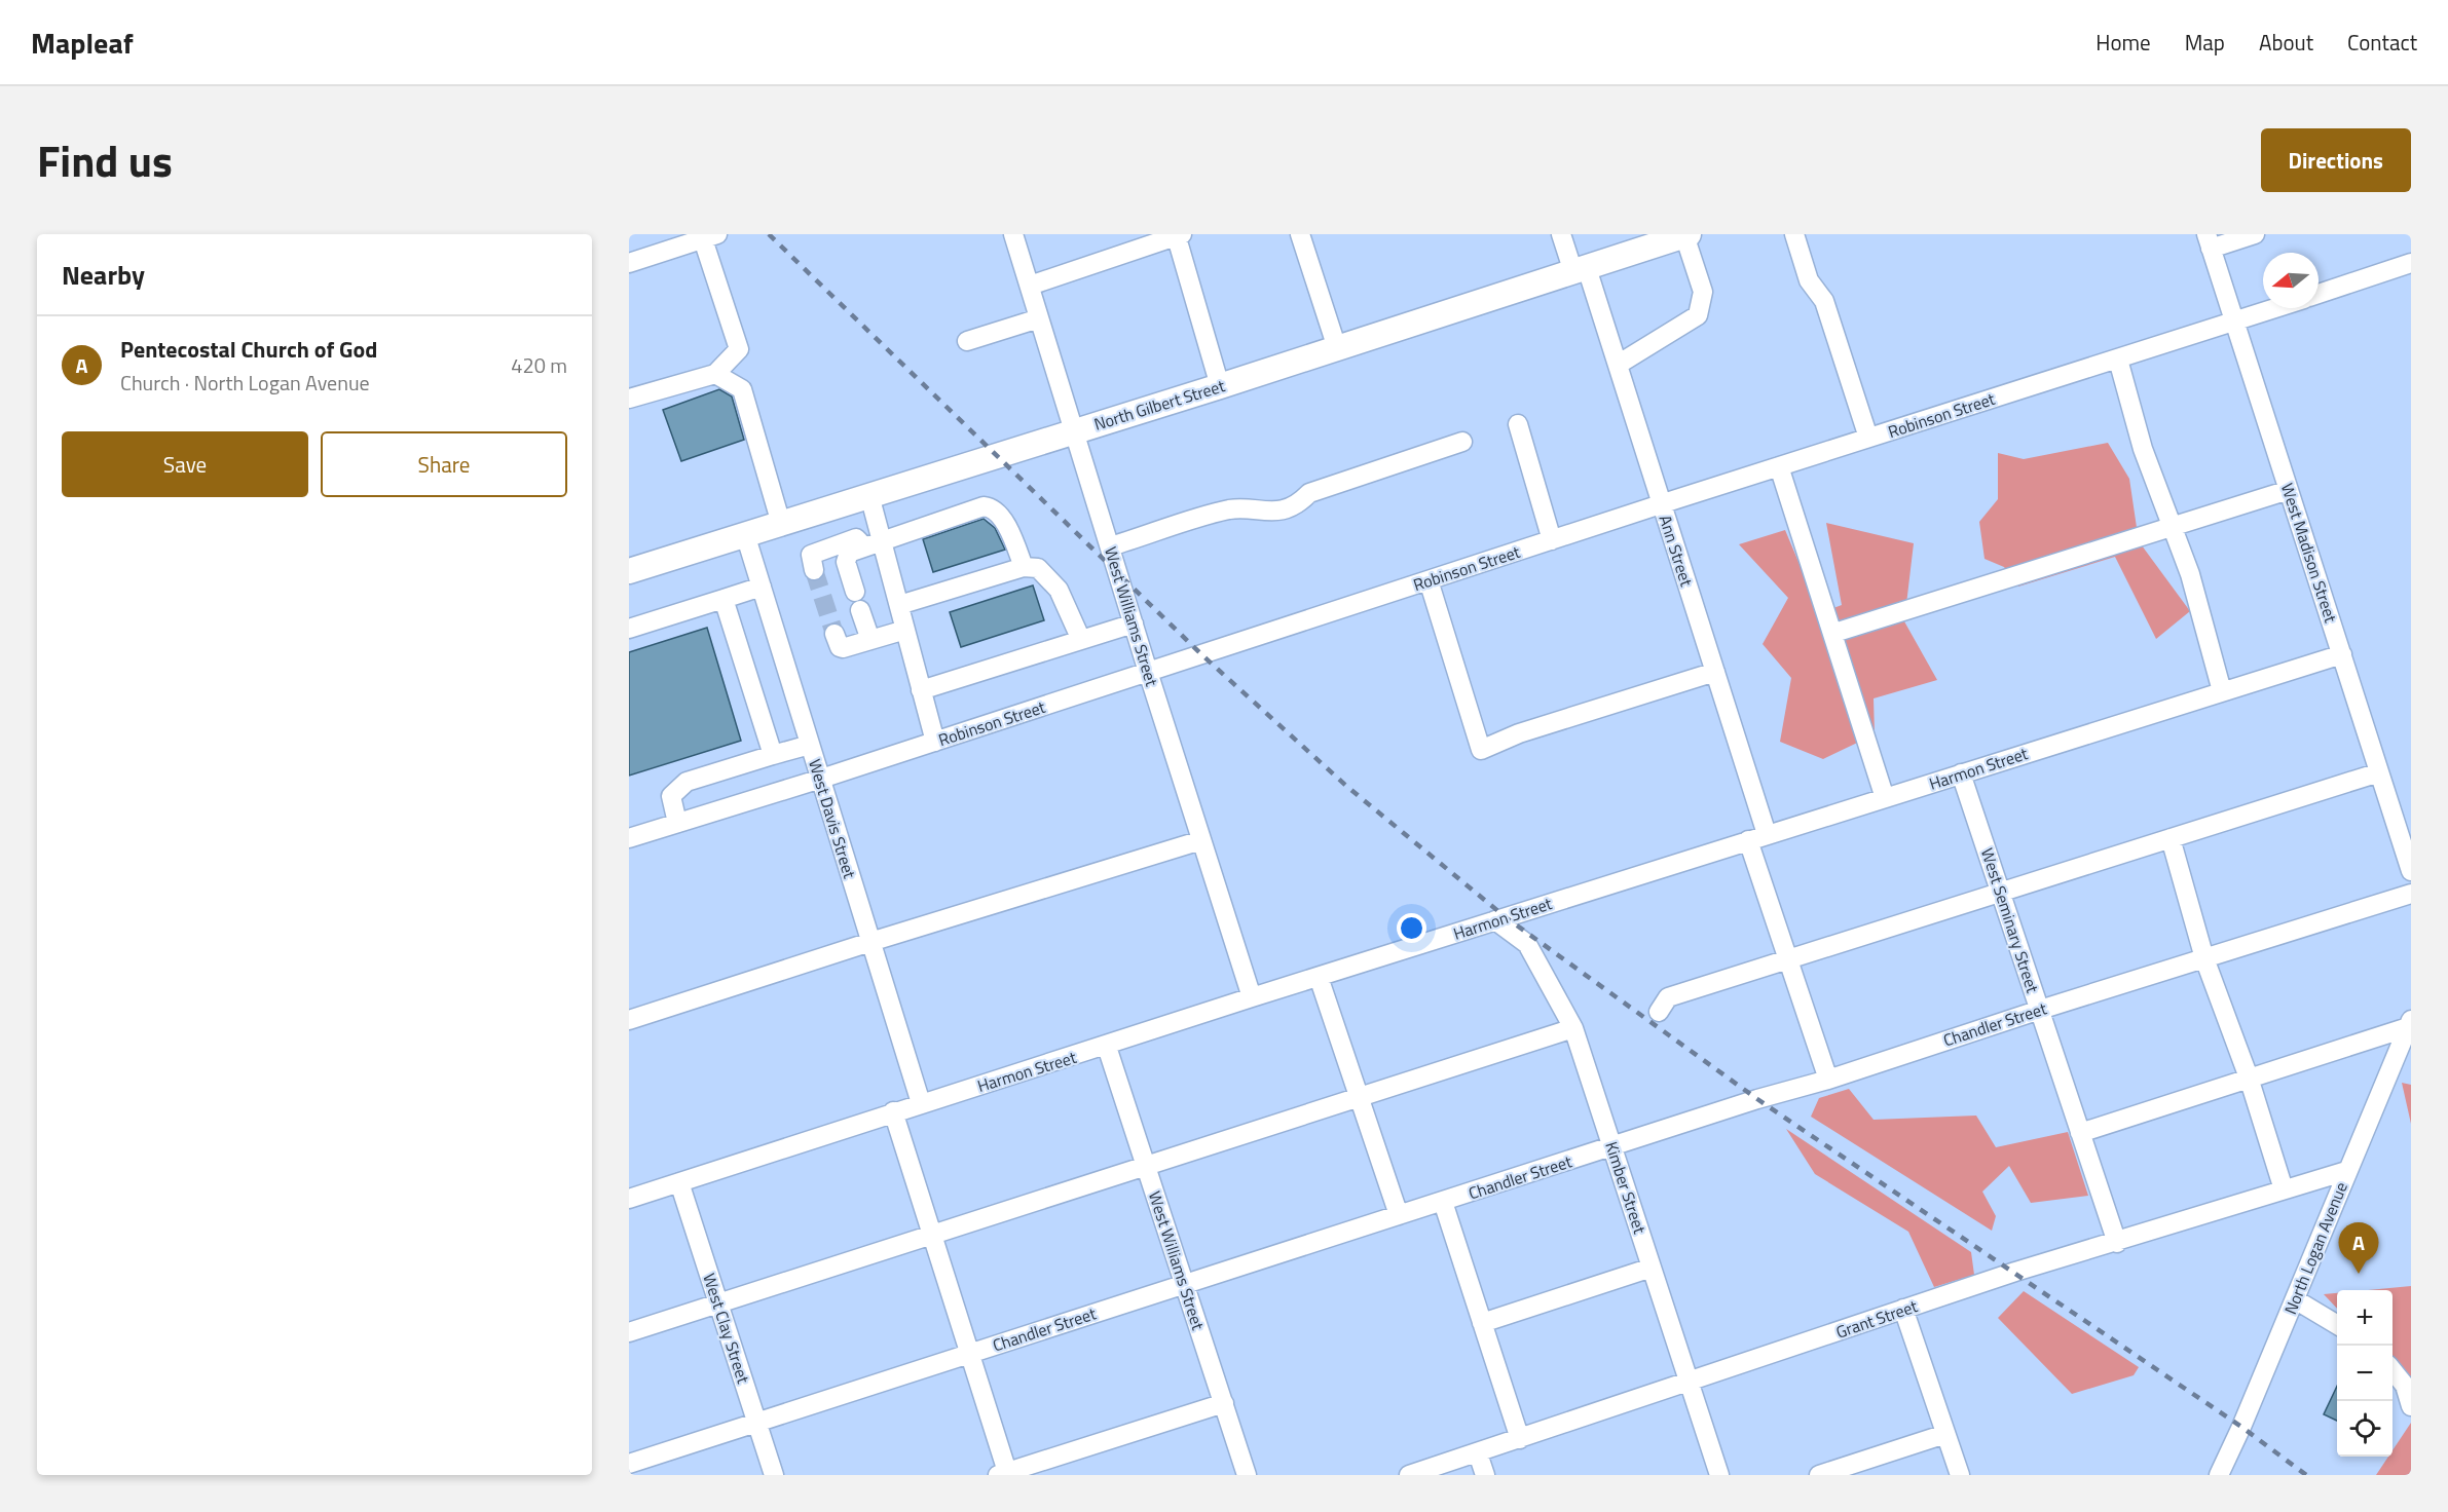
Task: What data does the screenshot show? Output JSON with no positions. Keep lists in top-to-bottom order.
{
  "streets": {
    "main road": ["North Gilbert Street"],
    "street": [
      "Robinson Street",
      "Ann Street",
      "West Madison Street",
      "West Williams Street",
      "Harmon Street",
      "West Davis Street",
      "West Seminary Street",
      "Chandler Street",
      "Kimber Street",
      "North Logan Avenue",
      "Grant Street",
      "West Clay Street"
    ]
  },
  "crossings": [
    ["North Gilbert Street", "Ann Street"],
    ["North Gilbert Street", "West Williams Street"],
    ["North Gilbert Street", "West Davis Street"],
    ["Robinson Street", "Ann Street"],
    ["Robinson Street", "West Madison Street"],
    ["Robinson Street", "West Williams Street"],
    ["Robinson Street", "West Davis Street"],
    ["Ann Street", "Harmon Street"],
    ["West Madison Street", "Harmon Street"],
    ["West Williams Street", "Harmon Street"],
    ["West Williams Street", "Chandler Street"],
    ["Harmon Street", "West Davis Street"],
    ["Harmon Street", "West Seminary Street"],
    ["Harmon Street", "Kimber Street"],
    ["Harmon Street", "West Clay Street"],
    ["West Seminary Street", "Chandler Street"],
    ["West Seminary Street", "Grant Street"],
    ["Chandler Street", "Kimber Street"],
    ["Chandler Street", "West Clay Street"],
    ["Kimber Street", "Grant Street"],
    ["North Logan Avenue", "Grant Street"]
  ],
  "north": "left",
  "page": {
    "header": "Mapleaf",
    "nav": [
      "Home",
      "Map",
      "About",
      "Contact"
    ],
    "title": "Find us",
    "buttons": [
      "Directions",
      ["Save", "Share"]
    ],
    "heading": "Nearby",
    "list": [
      {
        "mark": "A",
        "name": "Pentecostal Church of God",
        "note": "Church · North Logan Avenue",
        "value": "420 m"
      }
    ],
    "pins": "A",
    "map_buttons": ["+", "−"]
  }
}
